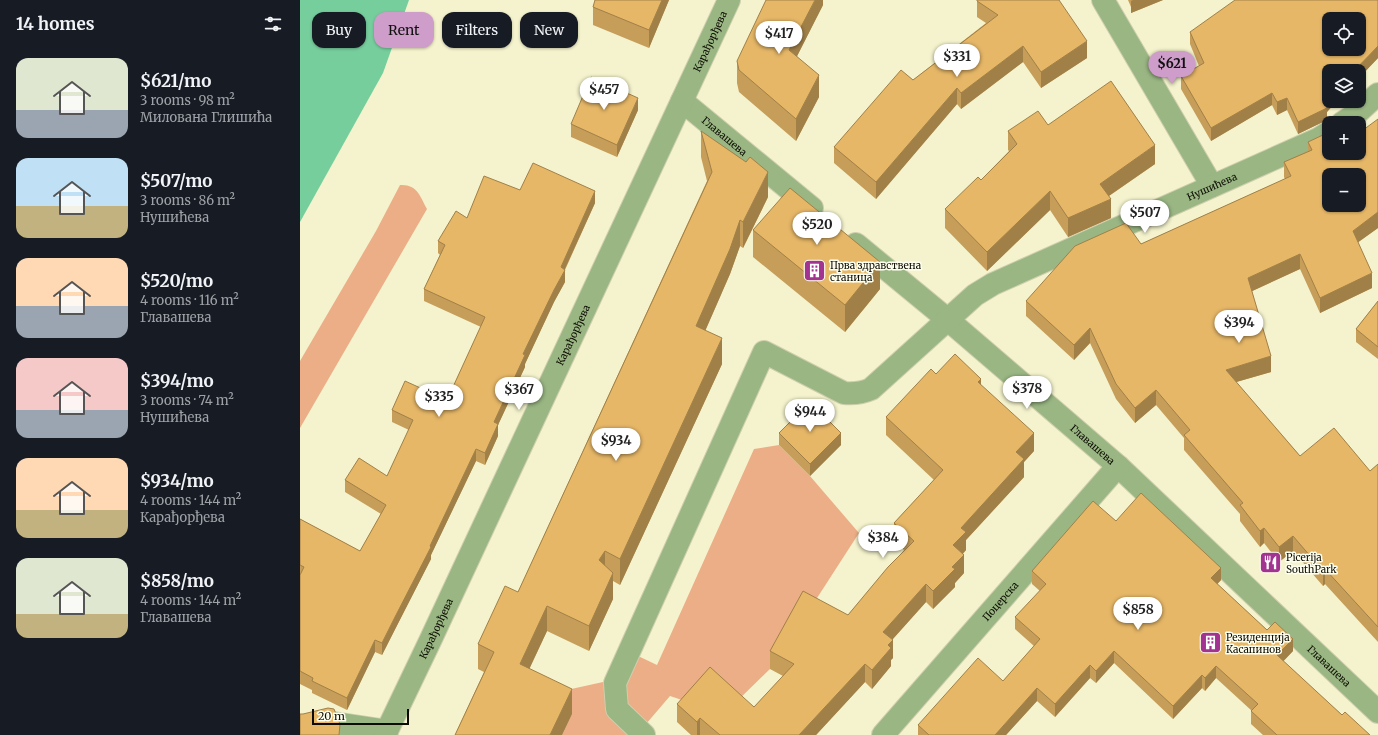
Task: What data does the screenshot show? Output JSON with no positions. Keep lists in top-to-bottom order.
{
  "streets": {
    "street": [
      "Карађорђева",
      "Главашева",
      "Нушићева",
      "Поцерска"
    ]
  },
  "crossings": [
    ["Карађорђева", "Главашева"],
    ["Главашева", "Нушићева"],
    ["Главашева", "Поцерска"]
  ],
  "places": {
    "building": ["Прва здравствена станица", "Резиденција Касапинов"],
    "restaurant": ["Picerija SouthPark"]
  },
  "scale_bar": "20 m",
  "page": {
    "heading": "14 homes",
    "map_buttons": ["+", "−"],
    "chip": [
      "Buy",
      "Rent",
      "Filters",
      "New"
    ],
    "price": [
      "$417",
      "$331",
      "$621",
      "$457",
      "$507",
      "$520",
      "$394",
      "$378",
      "$367",
      "$335",
      "$944",
      "$934",
      "$384",
      "$858"
    ],
    "list": [
      {
        "name": "$621/mo",
        "note": "3 rooms · 98 m² · Милована Глишића"
      },
      {
        "name": "$507/mo",
        "note": "3 rooms · 86 m² · Нушићева"
      },
      {
        "name": "$520/mo",
        "note": "4 rooms · 116 m² · Главашева"
      },
      {
        "name": "$394/mo",
        "note": "3 rooms · 74 m² · Нушићева"
      },
      {
        "name": "$934/mo",
        "note": "4 rooms · 144 m² · Карађорђева"
      },
      {
        "name": "$858/mo",
        "note": "4 rooms · 144 m² · Главашева"
      }
    ],
    "scale": "20 m"
  }
}
